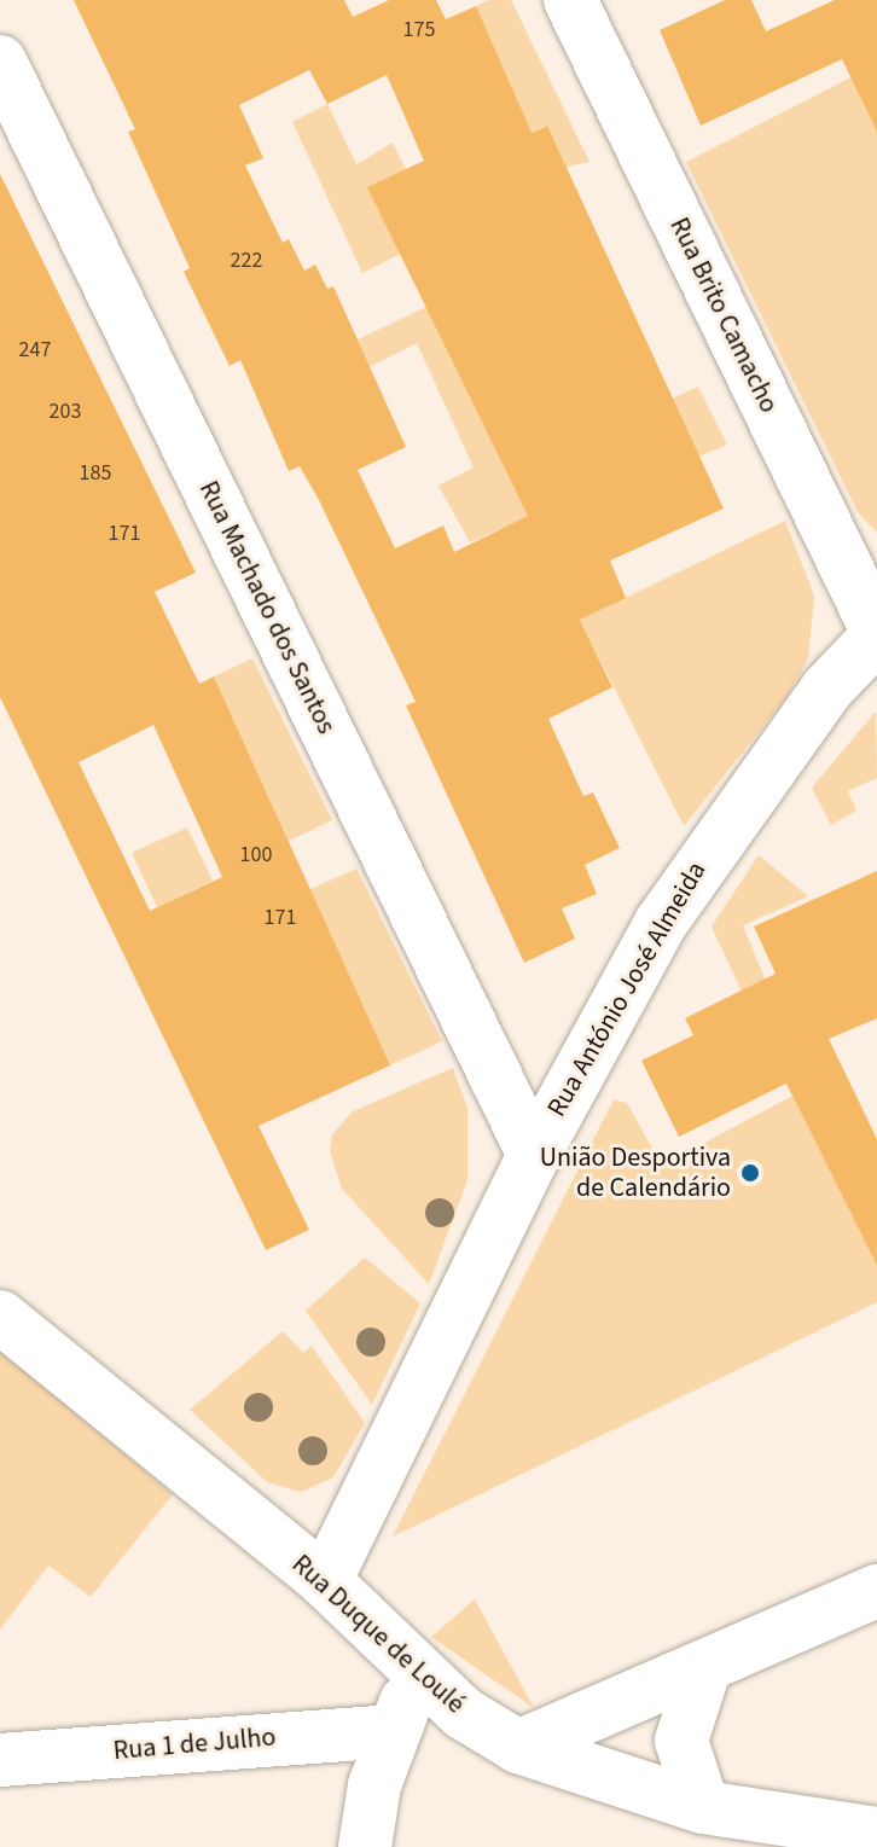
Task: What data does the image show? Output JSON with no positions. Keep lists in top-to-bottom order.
{
  "streets": {
    "street": [
      "Rua Brito Camacho",
      "Rua Machado dos Santos",
      "Rua António José Almeida",
      "Rua Duque de Loulé",
      "Rua 1 de Julho"
    ]
  },
  "crossings": [
    ["Rua Brito Camacho", "Rua António José Almeida"],
    ["Rua Machado dos Santos", "Rua António José Almeida"],
    ["Rua António José Almeida", "Rua Duque de Loulé"]
  ],
  "places": ["União Desportiva de Calendário"],
  "house_numbers": [
    "175",
    "222",
    "247",
    "203",
    "185",
    "171",
    "100",
    "171"
  ]
}
